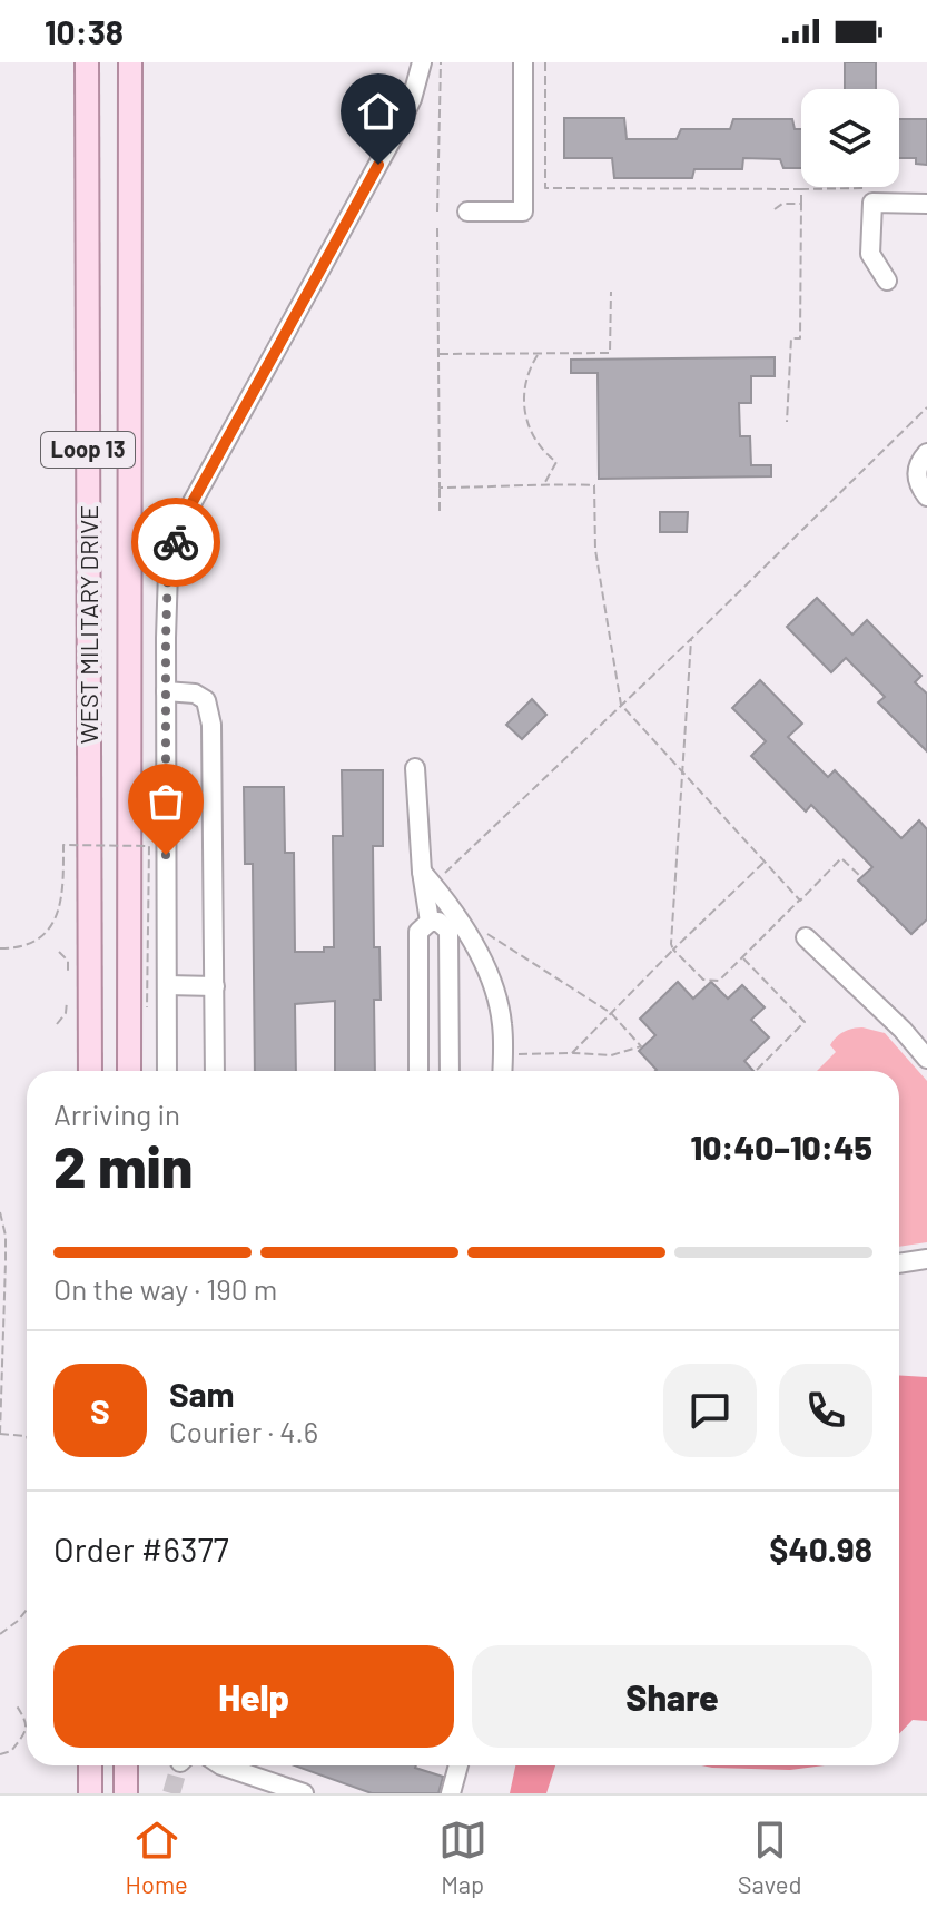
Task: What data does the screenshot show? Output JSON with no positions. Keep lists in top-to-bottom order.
{
  "streets": {
    "main road": ["Loop 13", "WEST MILITARY DRIVE"]
  },
  "page": {
    "status": "10:38",
    "heading": ["2 min", "Arriving in", "10:40–10:45"],
    "panel": [
      "Sam",
      "Courier · 4.6",
      "Order #6377",
      "$40.98"
    ],
    "bar": "On the way · 190 m",
    "round": "S",
    "buttons": ["Help", "Share"],
    "tabs": ["Home", "Map", "Saved"]
  }
}
